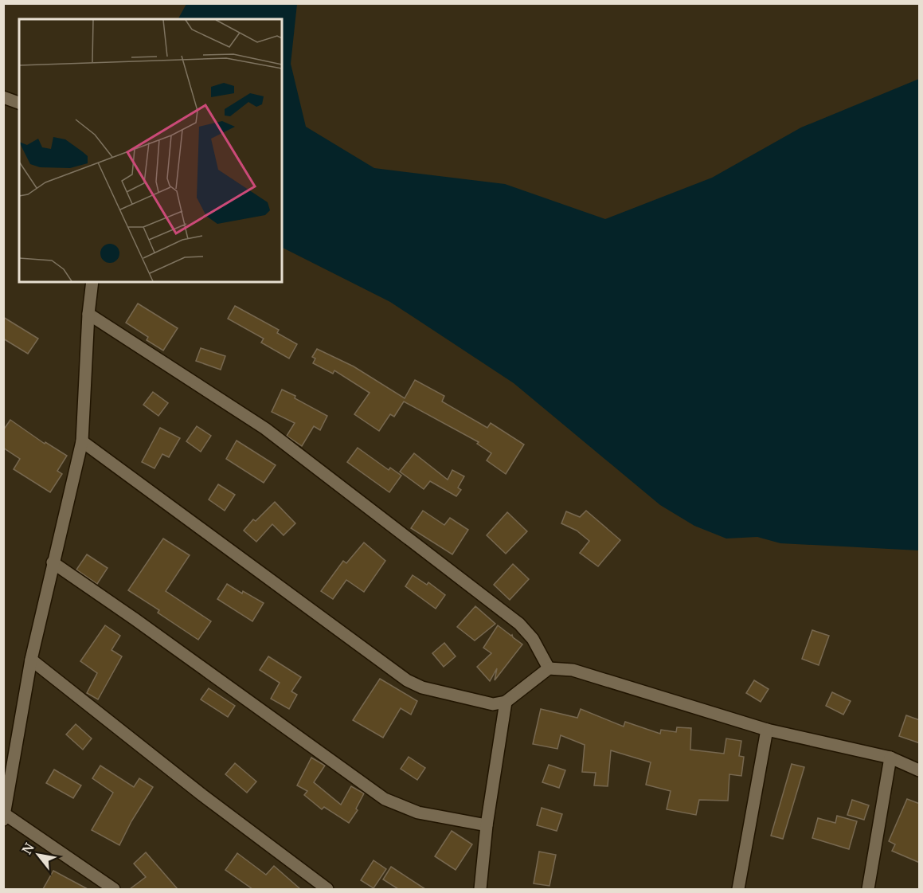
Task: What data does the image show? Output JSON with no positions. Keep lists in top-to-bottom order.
{
  "north": "top left"
}
